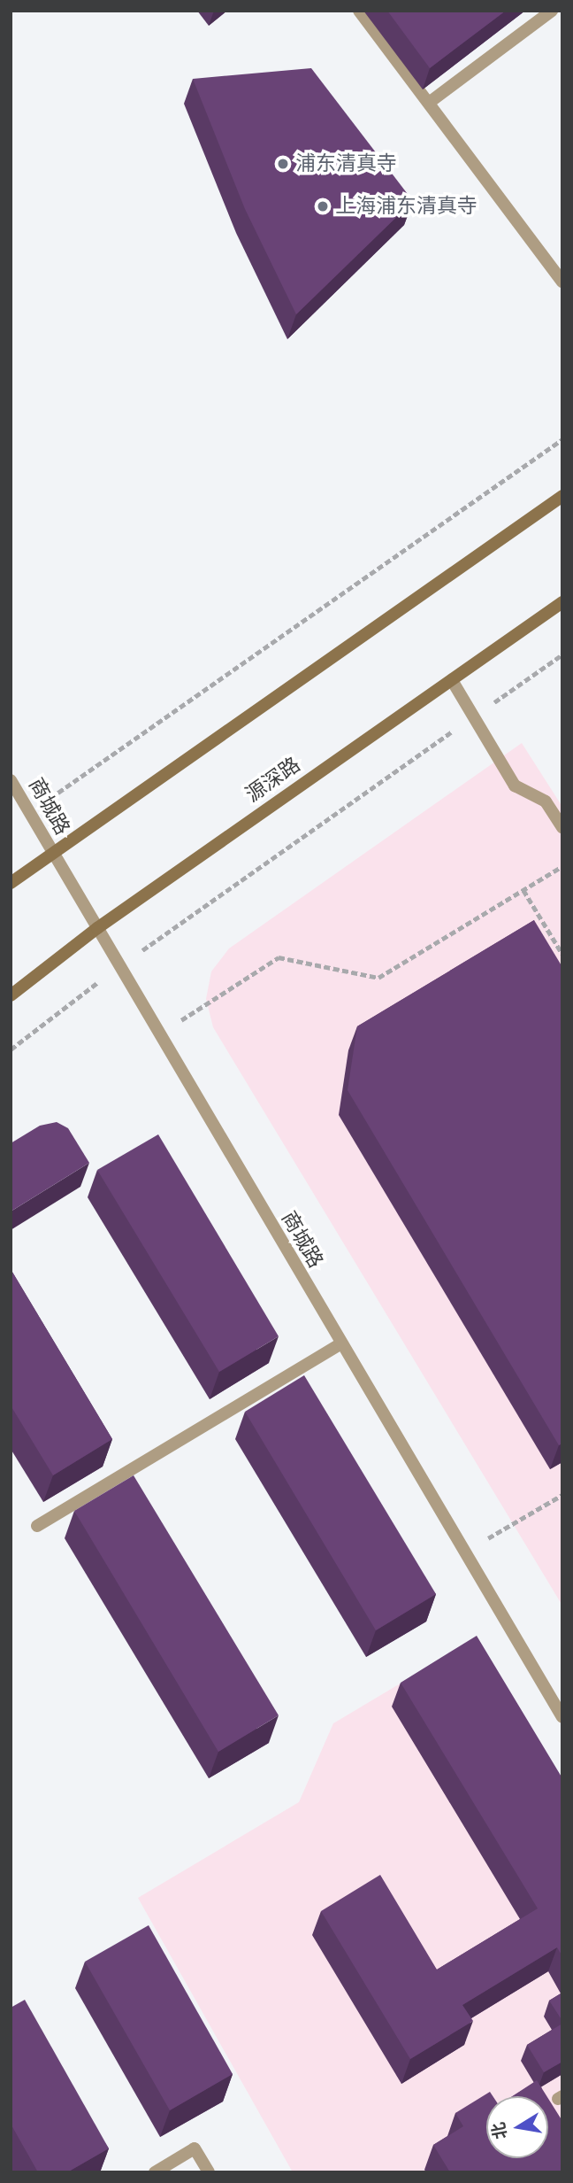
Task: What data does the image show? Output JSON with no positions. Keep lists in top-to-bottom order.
{
  "streets": {
    "main road": ["源深路"],
    "street": ["商城路"]
  },
  "crossings": [
    ["源深路", "商城路"]
  ],
  "places": ["浦东清真寺", "上海浦东清真寺"],
  "north": "left"
}
